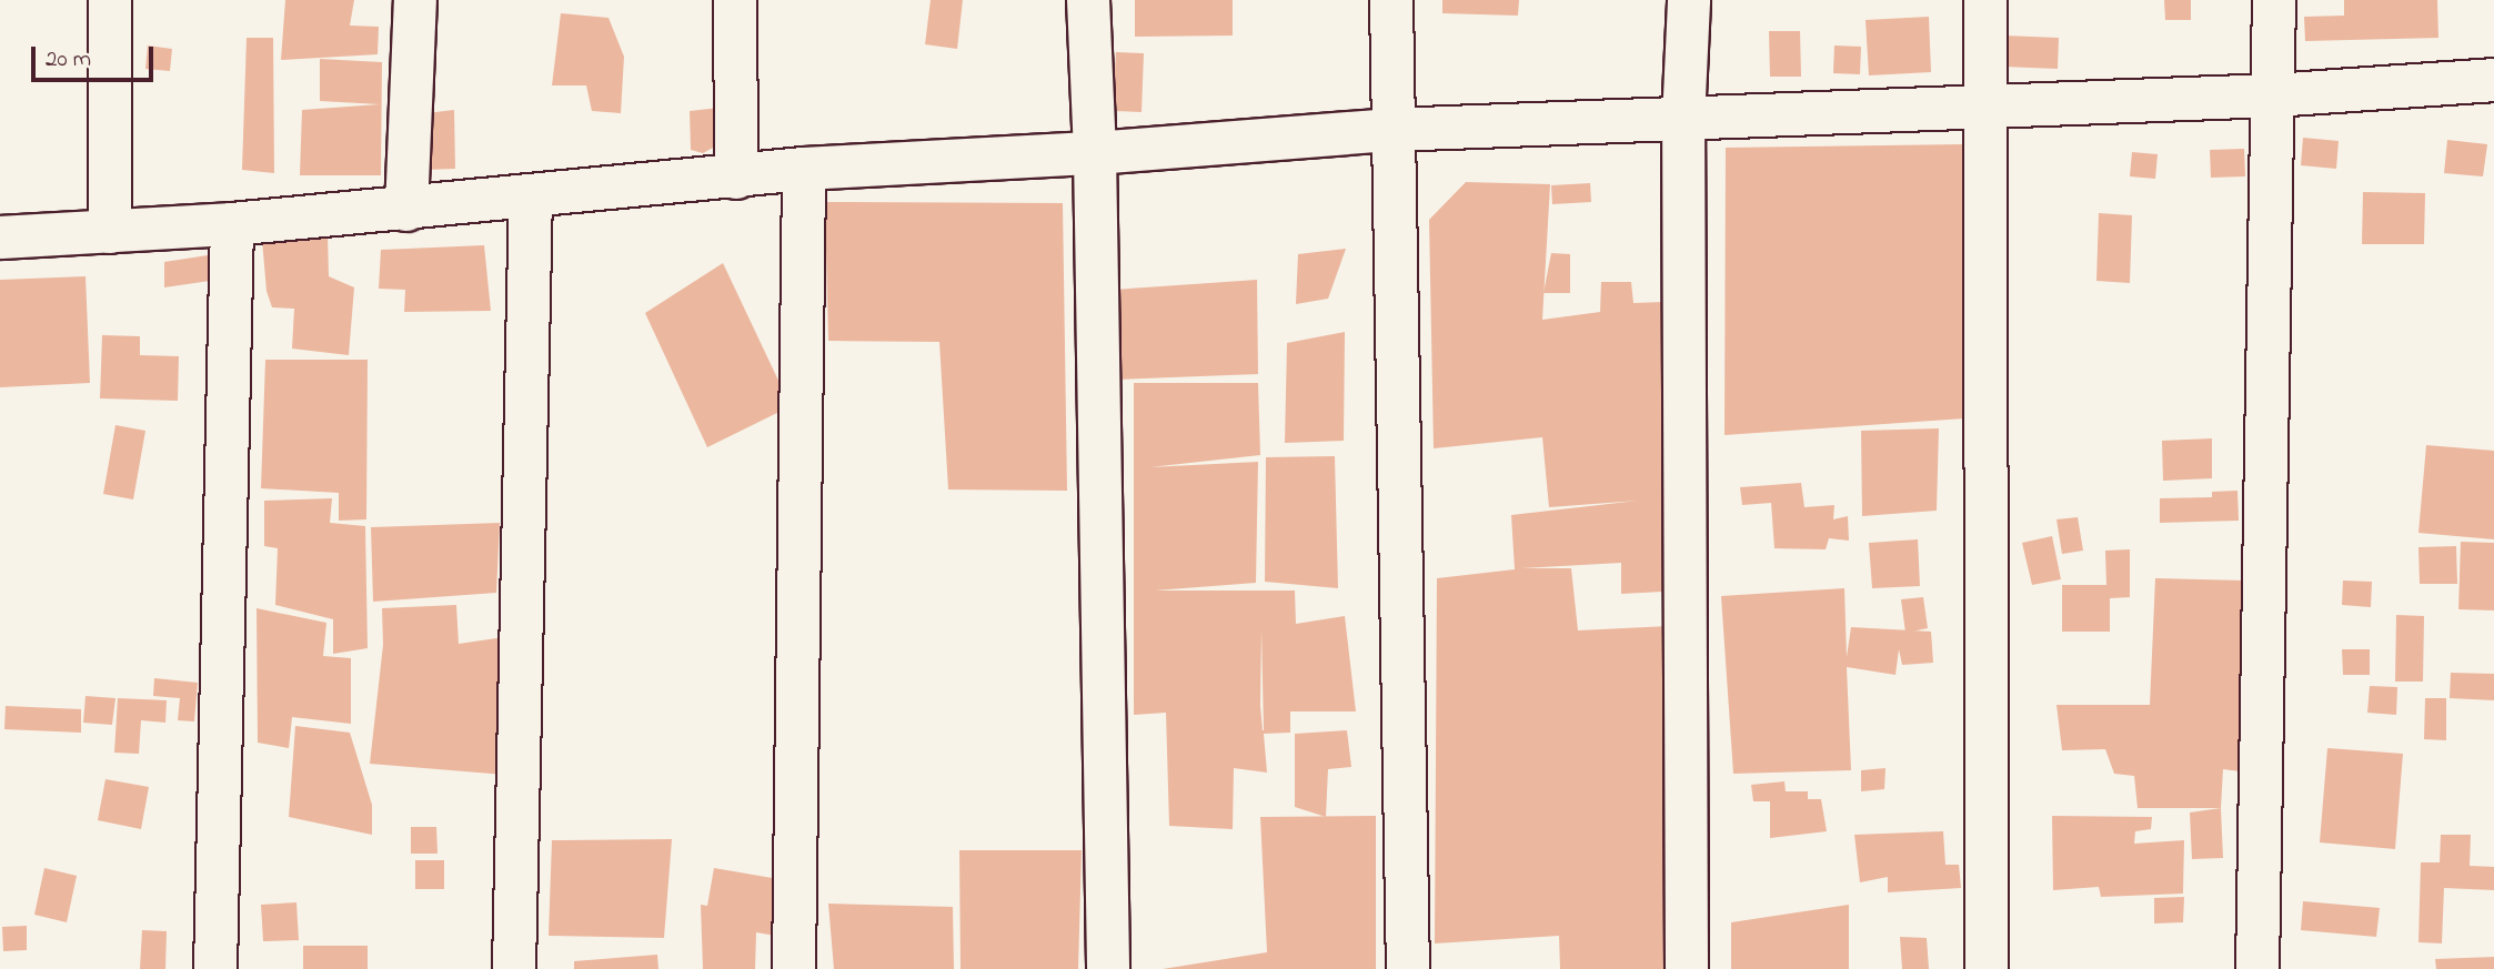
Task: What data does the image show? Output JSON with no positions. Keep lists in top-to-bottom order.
{
  "scale_bar": "20 m"
}
